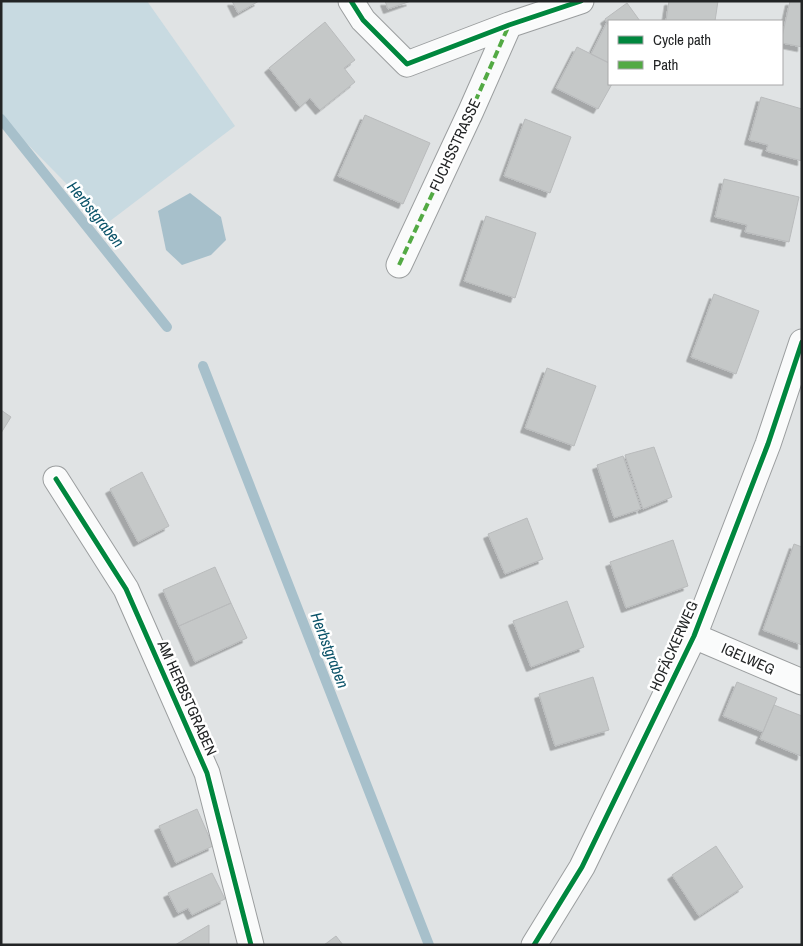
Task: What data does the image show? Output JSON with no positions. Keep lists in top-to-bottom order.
{
  "streets": {
    "street": [
      "FUCHSSTRASSE",
      "HOFÄCKERWEG",
      "IGELWEG",
      "AM HERBSTGRABEN"
    ]
  },
  "crossings": [
    ["HOFÄCKERWEG", "IGELWEG"]
  ],
  "water": ["Herbstgraben"],
  "legend": ["Cycle path", "Path"]
}
